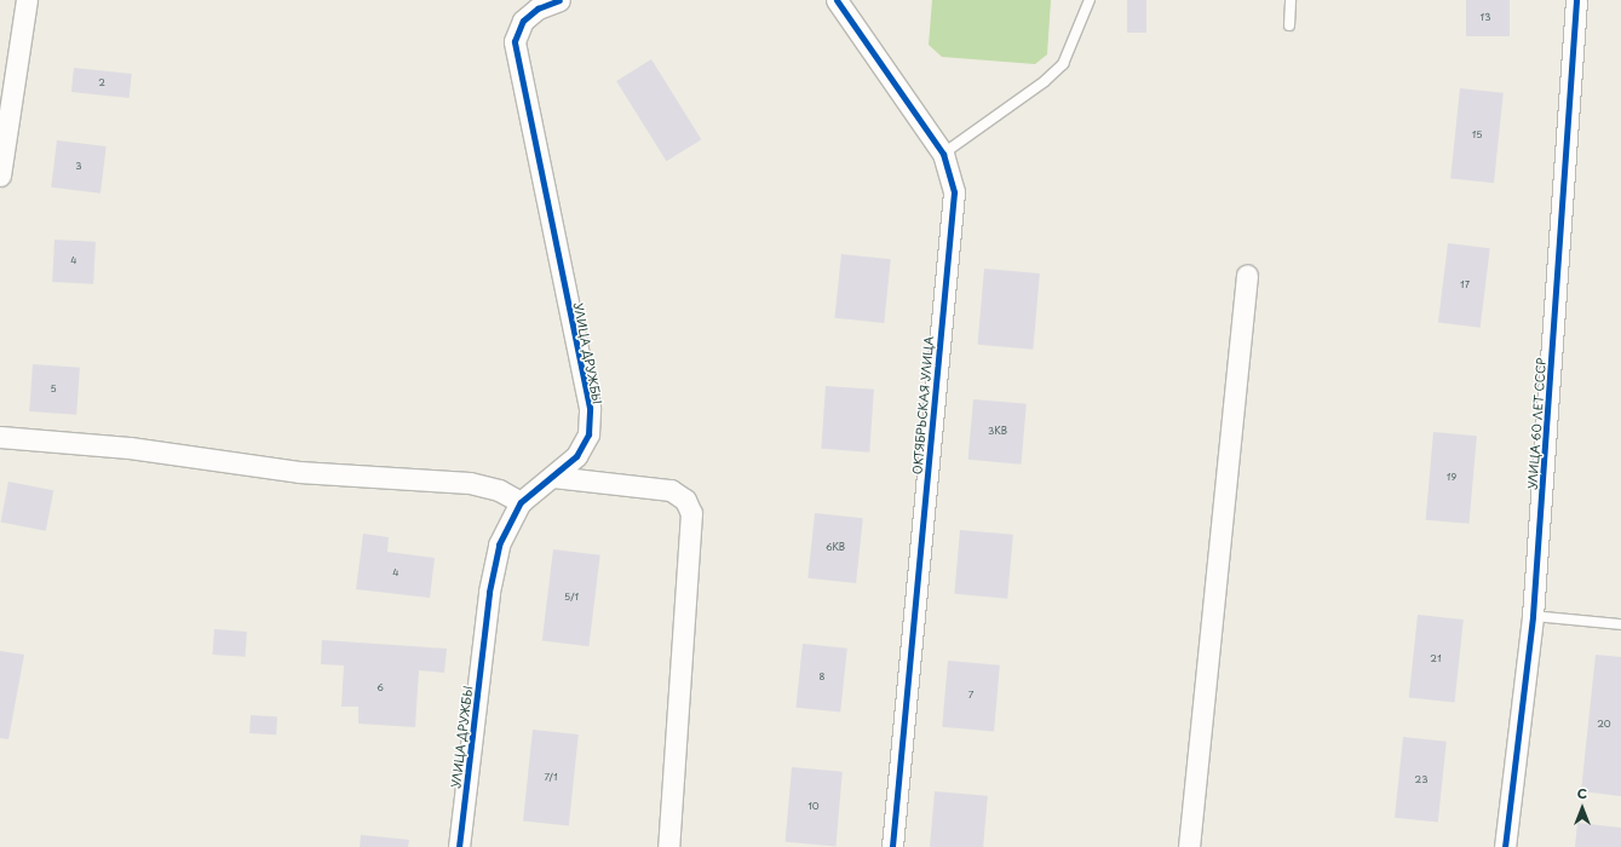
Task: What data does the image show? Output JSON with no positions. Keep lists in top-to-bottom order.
{
  "streets": {
    "street": ["УЛИЦА ДРУЖБЫ", "ОКТЯБРЬСКАЯ УЛИЦА", "УЛИЦА 60 ЛЕТ СССР"]
  },
  "house_numbers": [
    "13",
    "2",
    "15",
    "3",
    "4",
    "17",
    "5",
    "3КВ",
    "19",
    "6КВ",
    "4",
    "5/1",
    "21",
    "8",
    "6",
    "7",
    "20",
    "7/1",
    "23",
    "10"
  ],
  "north": "top"
}
